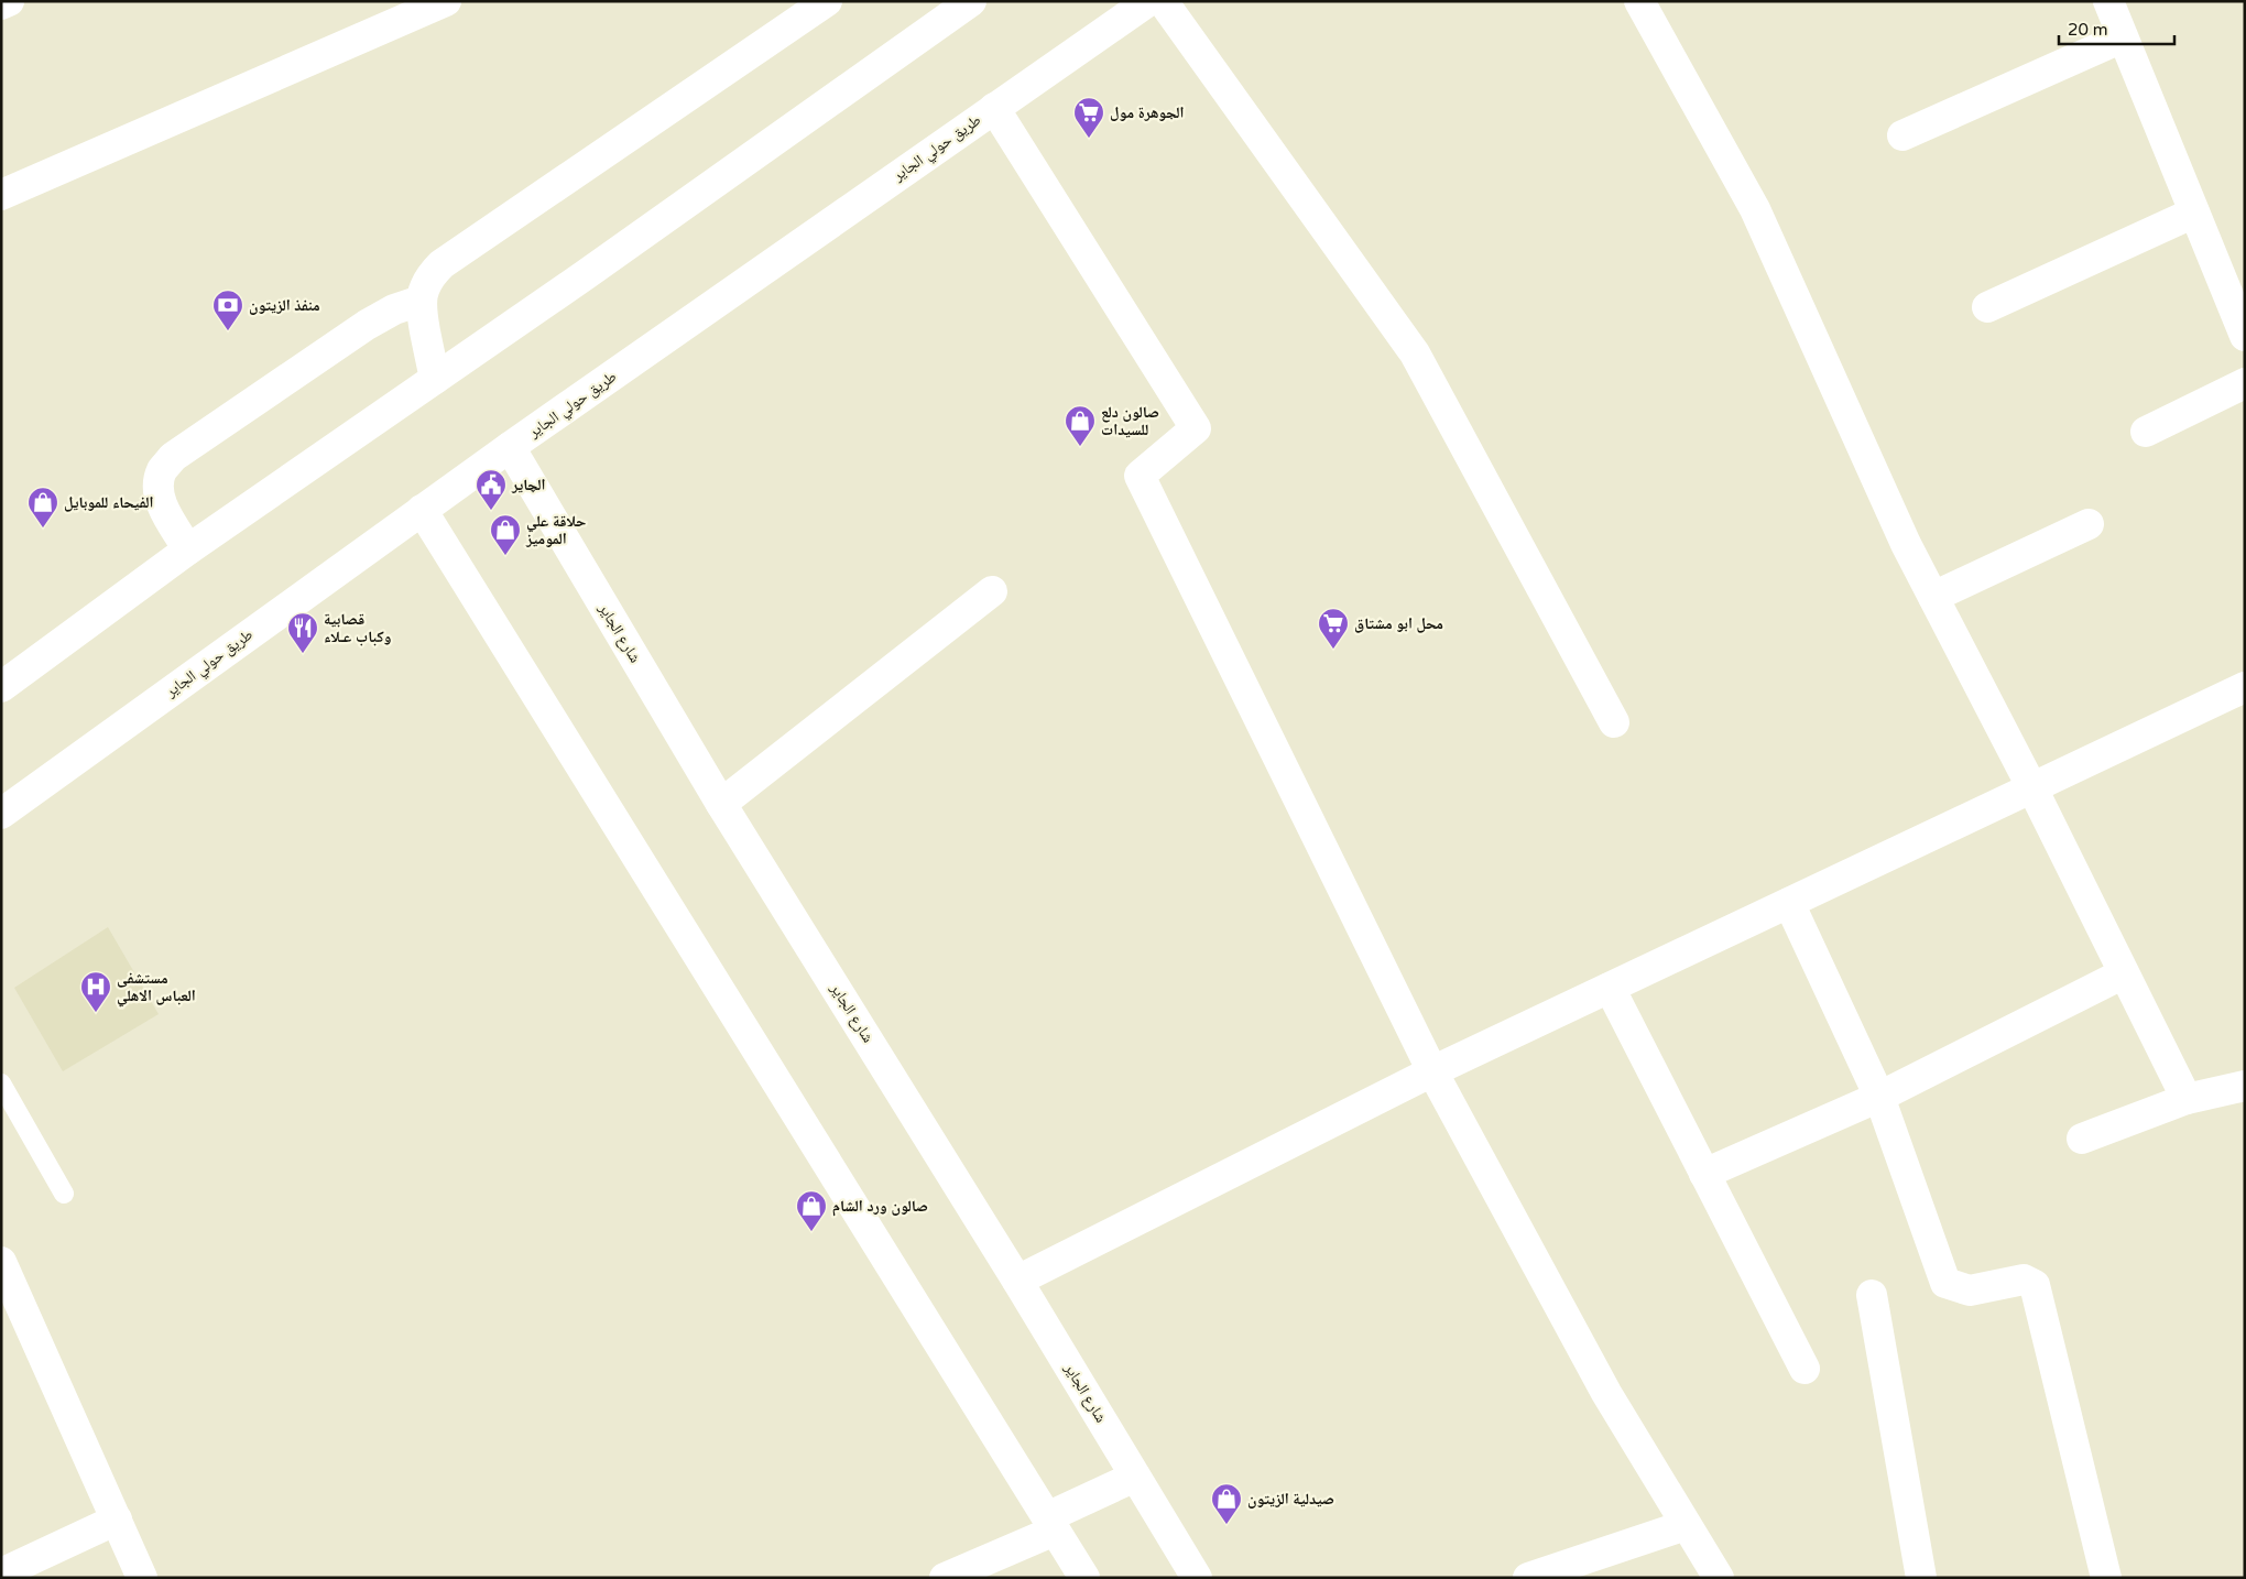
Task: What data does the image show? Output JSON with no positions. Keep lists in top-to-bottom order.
{
  "streets": {
    "main road": ["طريق حولي الجاير", "شارع الجاير"]
  },
  "crossings": [
    ["طريق حولي الجاير", "شارع الجاير"]
  ],
  "places": {
    "supermarket": ["الجوهرة مول", "محل ابو مشتاق"],
    "bank": ["منفذ الزيتون"],
    "shop": [
      "صالون دلع للسيدات",
      "الفيحاء للموبايل",
      "حلاقة علي الموميز",
      "صالون ورد الشام",
      "صيدلية الزيتون"
    ],
    "public building": ["الچاير"],
    "restaurant": ["قصابية وكباب عـلاء"],
    "hospital": ["مستشفى العباس الاهلي"]
  },
  "scale_bar": "20 m"
}
